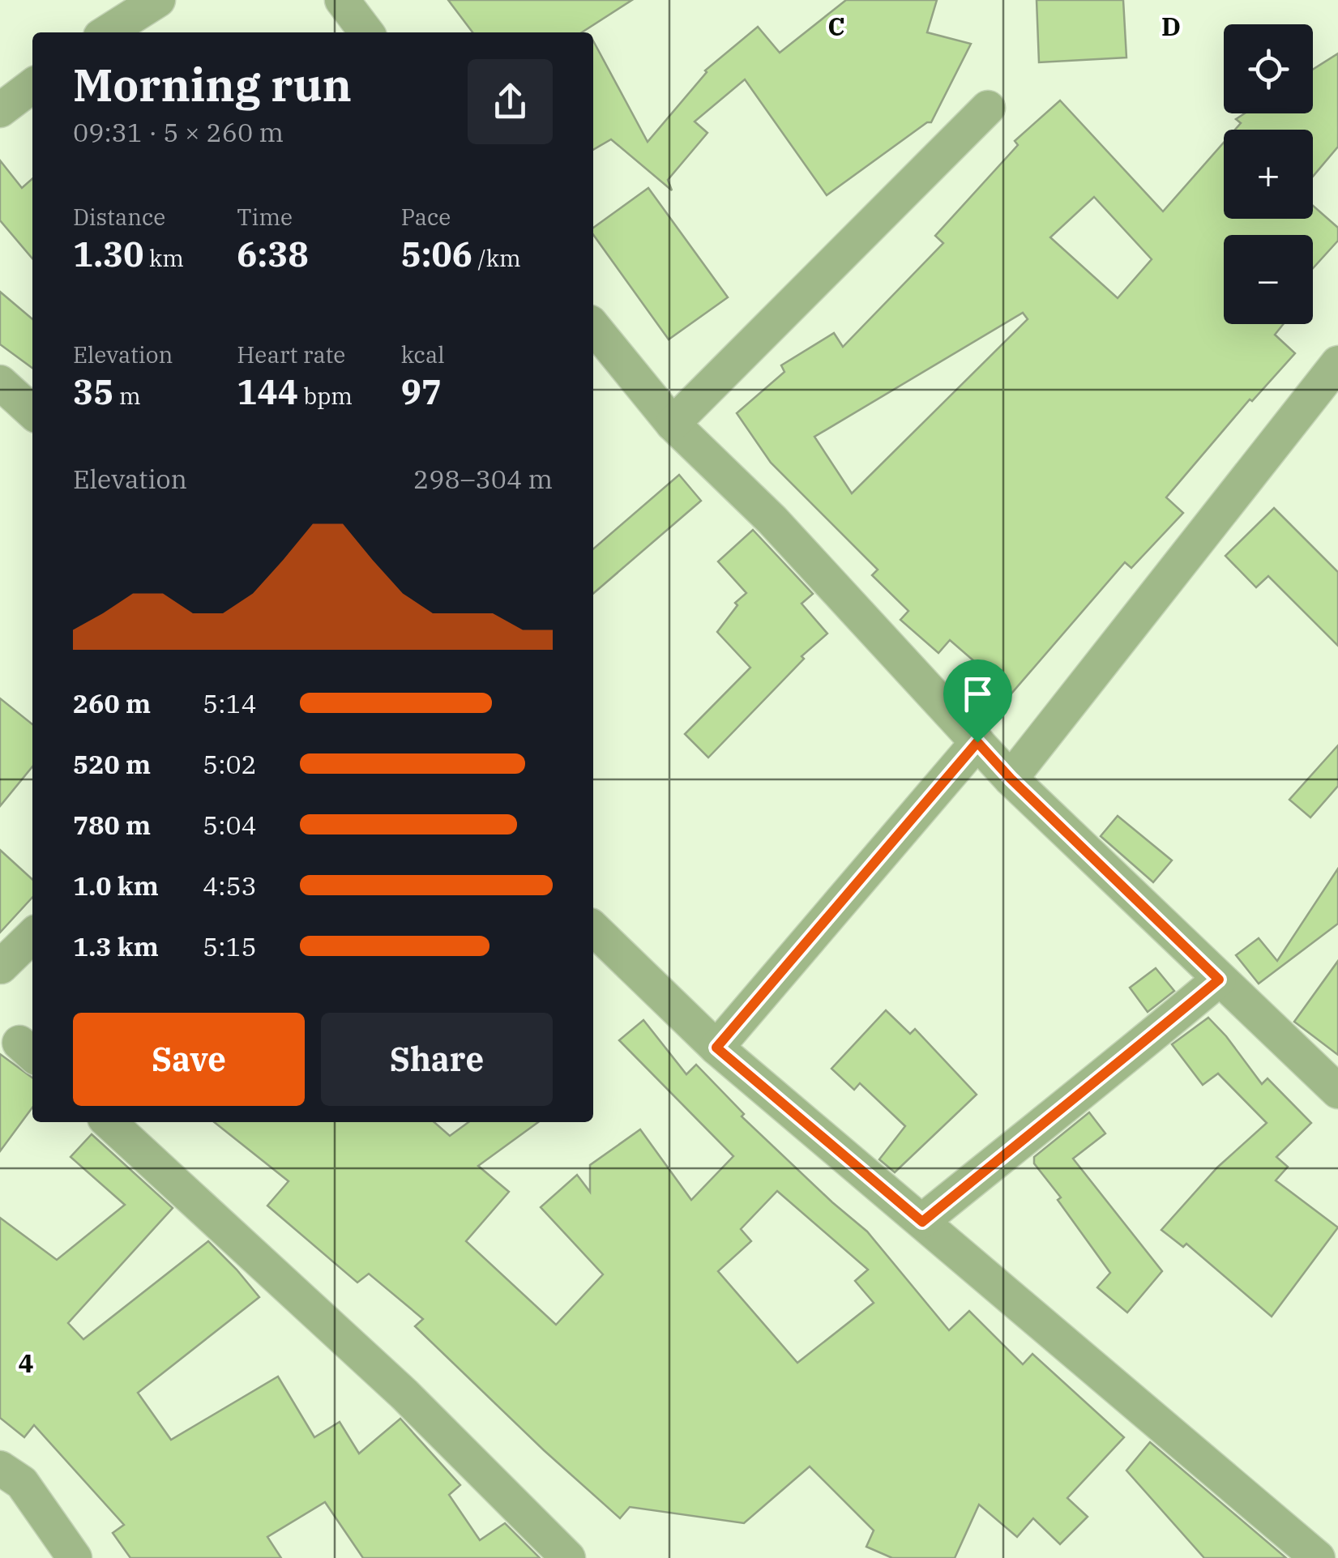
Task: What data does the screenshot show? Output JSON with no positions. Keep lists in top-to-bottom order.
{
  "page": {
    "map_buttons": ["+", "−"],
    "heading": ["Morning run", "09:31 · 5 × 260 m"],
    "stats": [
      ["Distance", "1.30 km"],
      ["Time", "6:38"],
      ["Pace", "5:06 /km"],
      ["Elevation", "35 m"],
      ["Heart rate", "144 bpm"],
      ["kcal", "97"]
    ],
    "chart": ["Elevation", "298–304 m"],
    "list": [
      {
        "name": "260 m",
        "note": "5:14"
      },
      {
        "name": "520 m",
        "note": "5:02"
      },
      {
        "name": "780 m",
        "note": "5:04"
      },
      {
        "name": "1.0 km",
        "note": "4:53"
      },
      {
        "name": "1.3 km",
        "note": "5:15"
      }
    ],
    "buttons": ["Save", "Share"]
  },
  "grid": {
    "columns": ["C", "D"],
    "rows": ["4"]
  }
}
